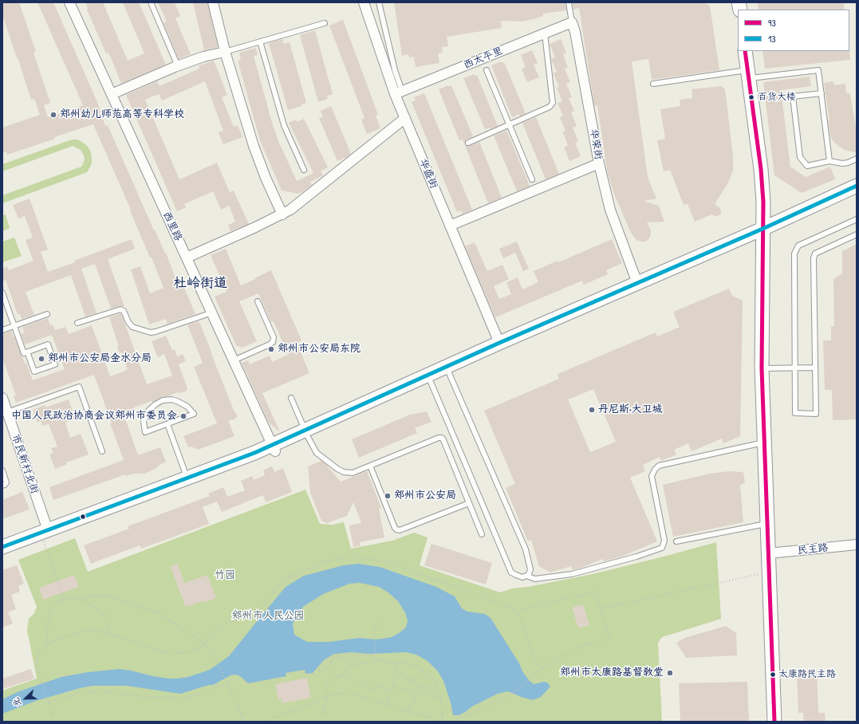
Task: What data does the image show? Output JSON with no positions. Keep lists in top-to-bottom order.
{
  "streets": {
    "street": [
      "西太平里",
      "华荣街",
      "华盛街",
      "西里路",
      "市民新村北街",
      "民主路"
    ]
  },
  "crossings": [
    ["西太平里", "华荣街"],
    ["西太平里", "华盛街"]
  ],
  "districts": ["杜岭街道"],
  "parks": ["竹园", "郑州市人民公园"],
  "places": [
    "百货大楼",
    "郑州幼儿师范高等专科学校",
    "郑州市公安局东院",
    "郑州市公安局金水分局",
    "丹尼斯·大卫城",
    "中国人民政治协商会议郑州市委员会",
    "郑州市公安局",
    "郑州市太康路基督教堂",
    "太康路民主路"
  ],
  "lines": ["transit line 93", "transit line 13"],
  "legend": ["93", "13"],
  "north": "bottom left"
}
